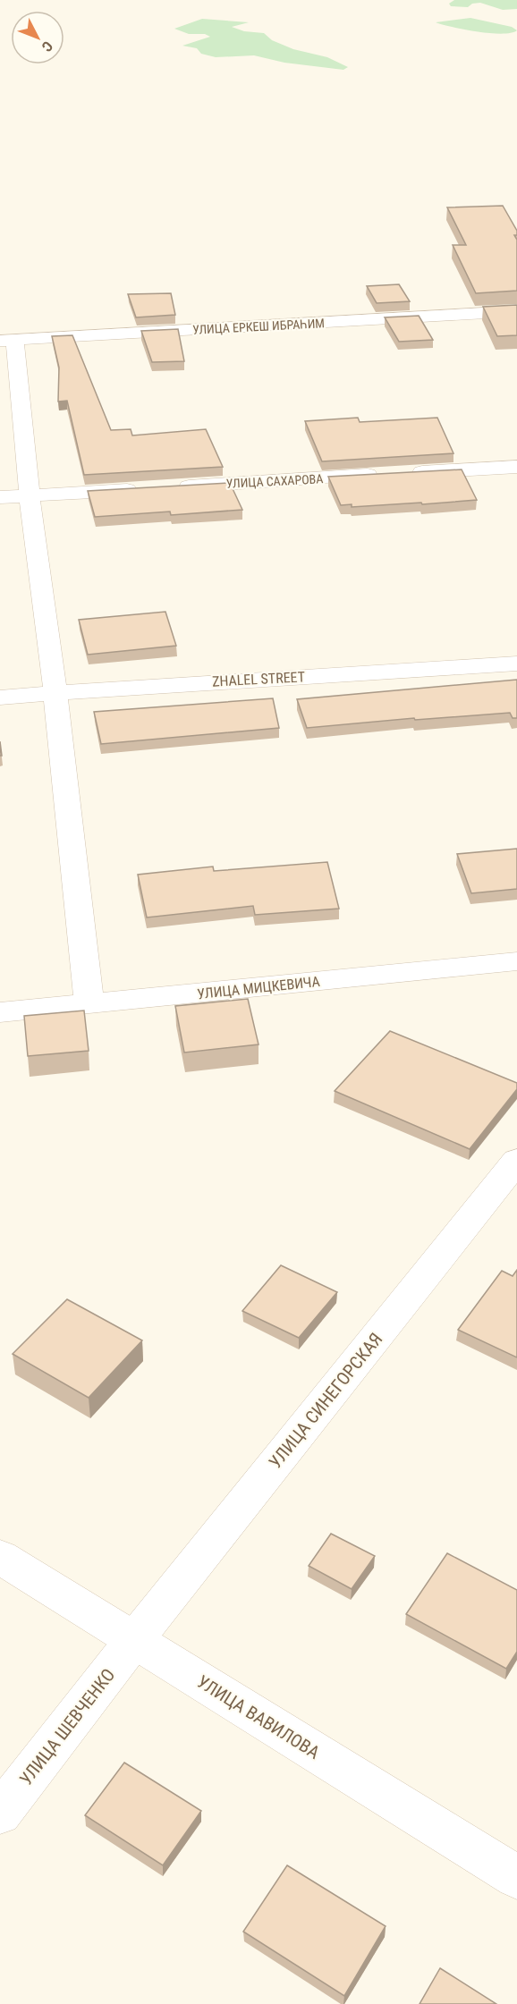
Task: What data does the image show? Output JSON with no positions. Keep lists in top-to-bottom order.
{
  "streets": {
    "street": [
      "УЛИЦА ЕРКЕШ ИБРАҺИМ",
      "УЛИЦА САХАРОВА",
      "ZHALEL STREET",
      "УЛИЦА МИЦКЕВИЧА",
      "УЛИЦА СИНЕГОРСКАЯ",
      "УЛИЦА ВАВИЛОВА",
      "УЛИЦА ШЕВЧЕНКО"
    ]
  },
  "crossings": [
    ["УЛИЦА СИНЕГОРСКАЯ", "УЛИЦА ВАВИЛОВА"],
    ["УЛИЦА СИНЕГОРСКАЯ", "УЛИЦА ШЕВЧЕНКО"],
    ["УЛИЦА ВАВИЛОВА", "УЛИЦА ШЕВЧЕНКО"]
  ],
  "north": "bottom right"
}
